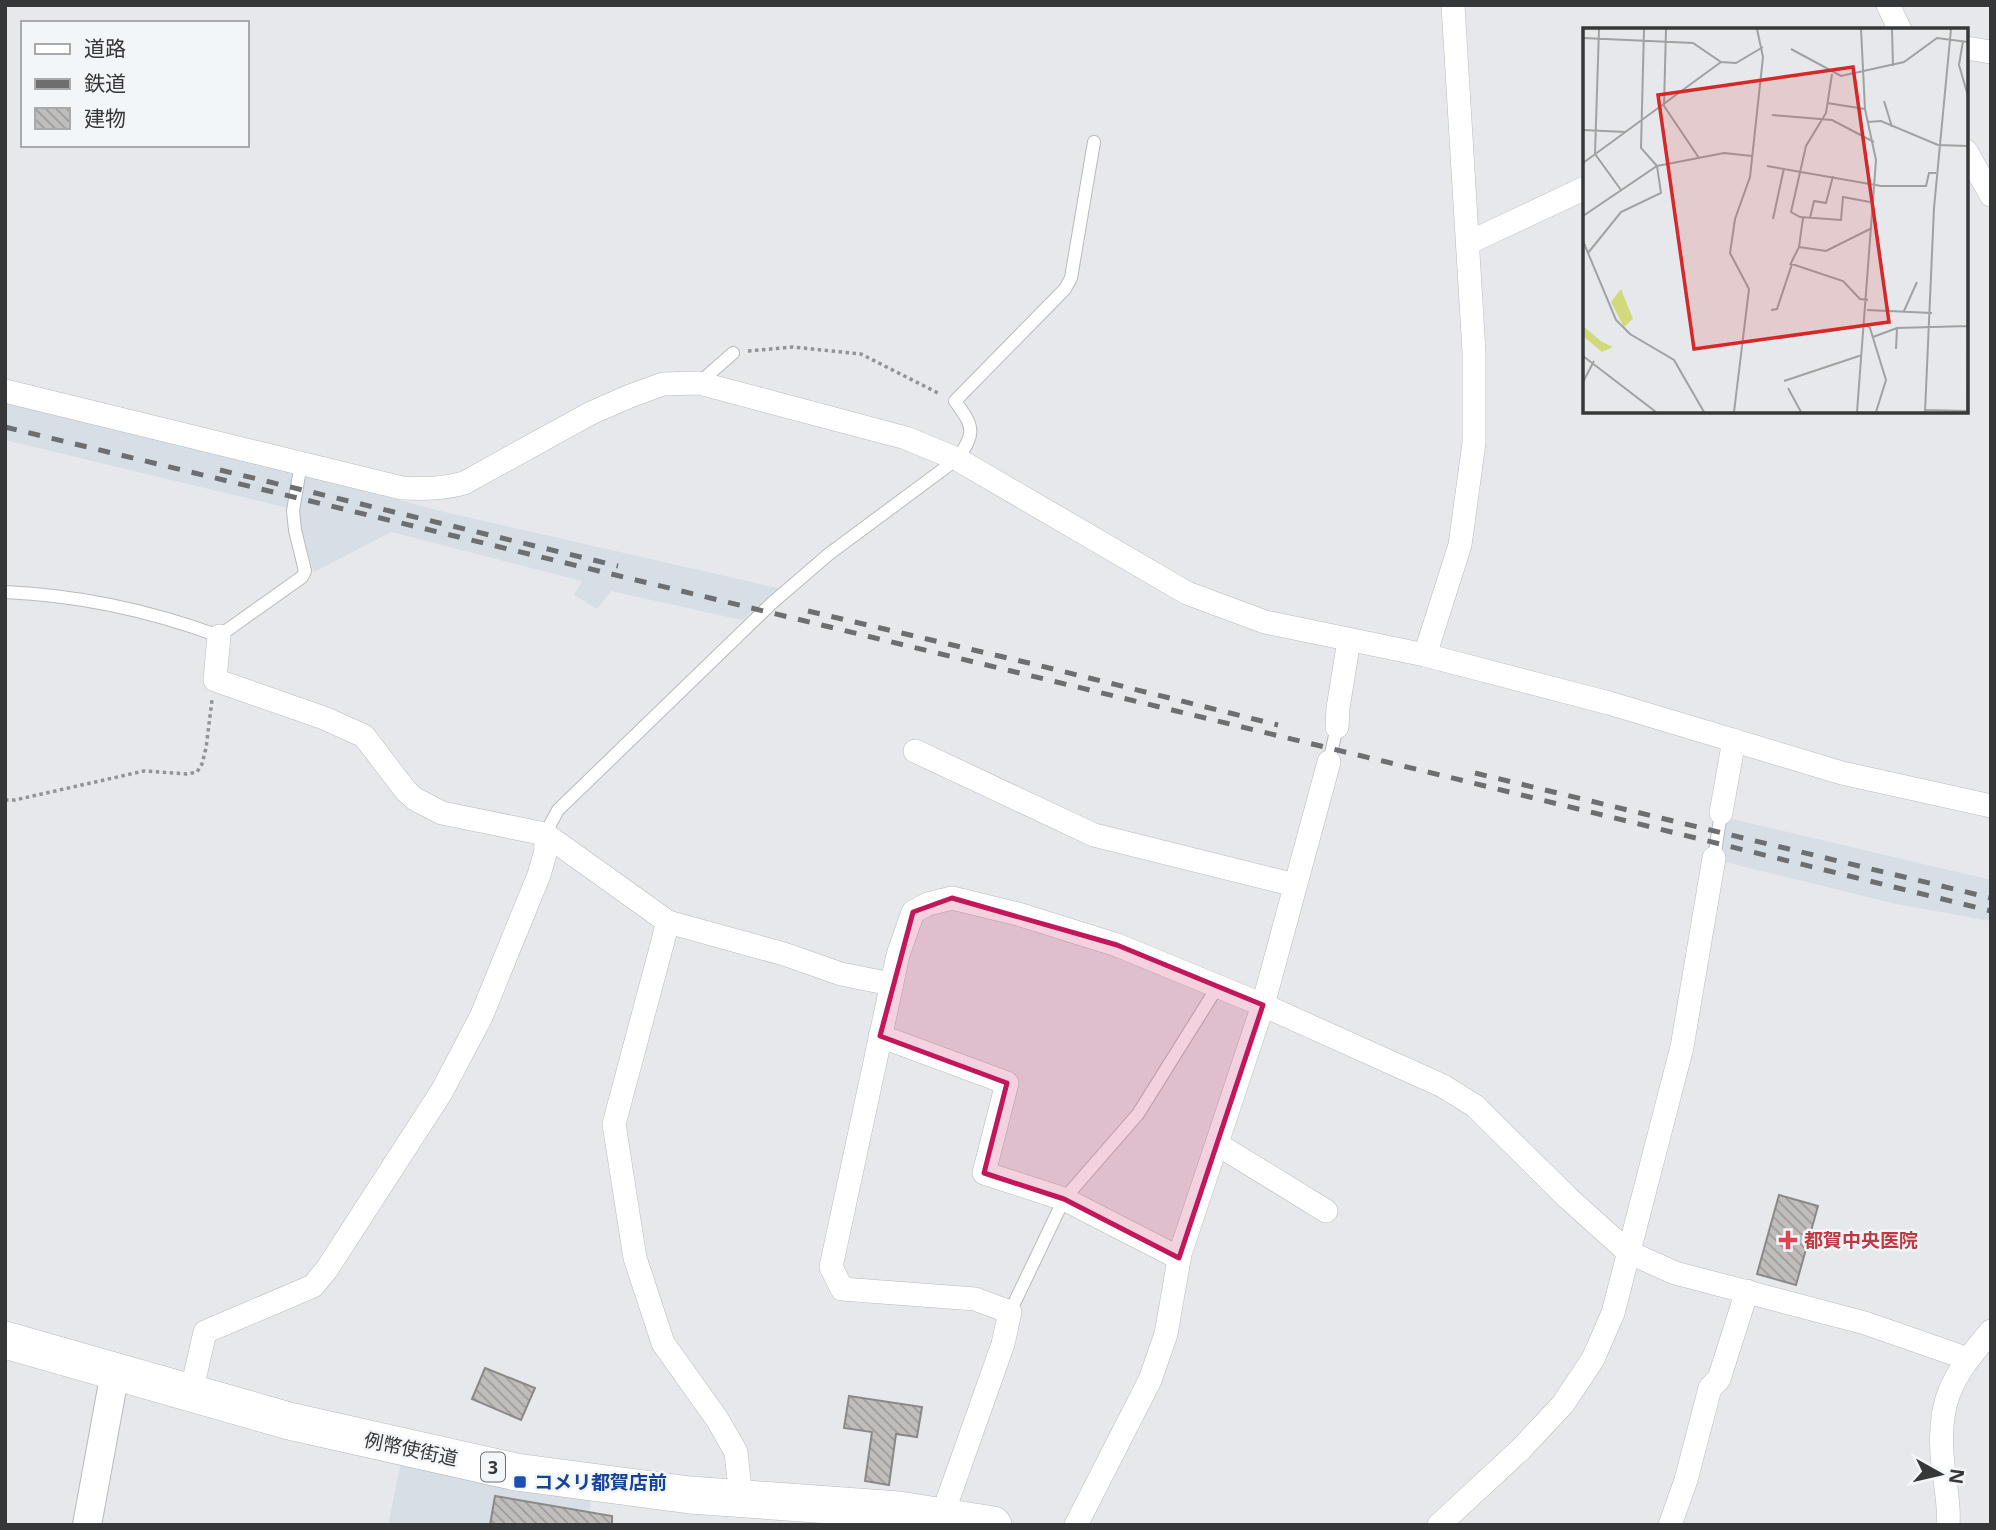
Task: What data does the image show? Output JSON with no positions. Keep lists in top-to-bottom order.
{
  "streets": {
    "main road": ["例幣使街道", "3"]
  },
  "places": {
    "health": ["都賀中央医院"],
    "transit": ["コメリ都賀店前"]
  },
  "legend": ["道路", "鉄道", "建物"],
  "north": "right"
}
